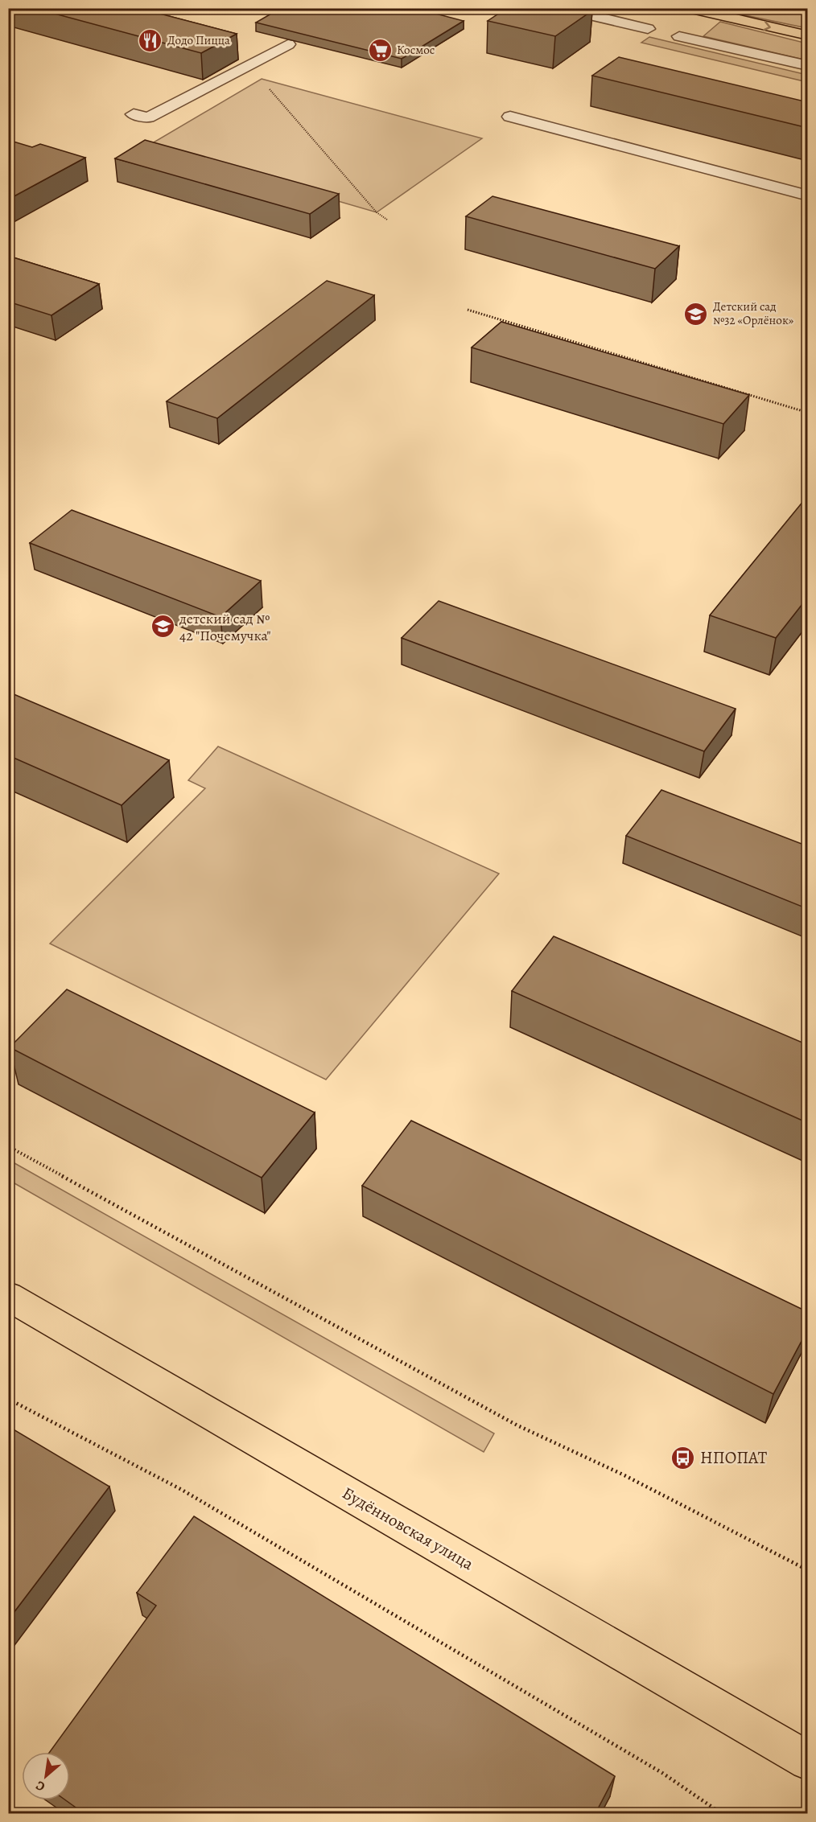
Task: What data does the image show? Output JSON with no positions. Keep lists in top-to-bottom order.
{
  "streets": {
    "main road": ["Будённовская улица"]
  },
  "places": {
    "restaurant": ["Додо Пицца"],
    "supermarket": ["Космос"],
    "school or university": ["Детский сад №32 «Орлёнок»", "детский сад № 42 \"Почемучка\""],
    "bus stop": ["НПОПАТ"]
  },
  "north": "bottom left"
}
